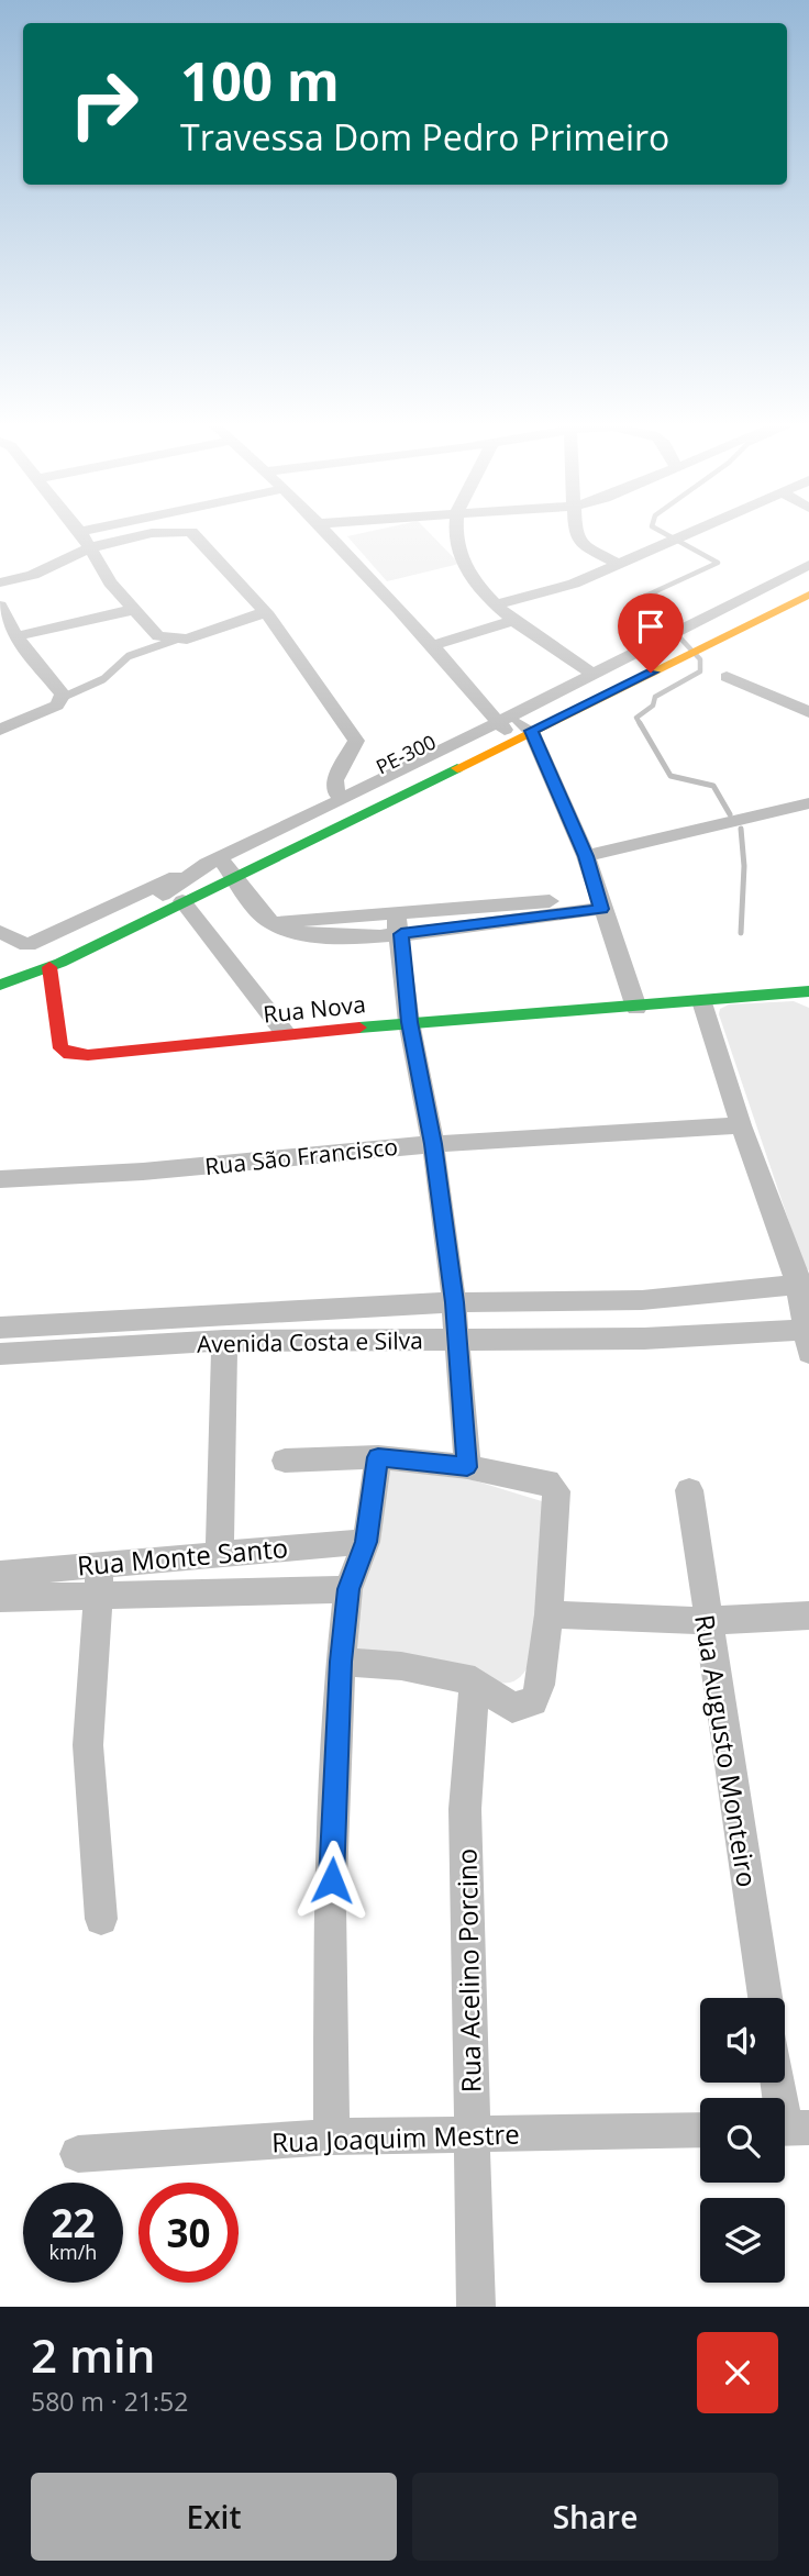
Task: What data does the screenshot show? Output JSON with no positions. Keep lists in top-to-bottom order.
{
  "streets": {
    "main road": ["PE-300", "Rua Nova"],
    "street": [
      "Rua São Francisco",
      "Avenida Costa e Silva",
      "Rua Monte Santo",
      "Rua Augusto Monteiro",
      "Rua Acelino Porcino",
      "Rua Joaquim Mestre"
    ]
  },
  "crossings": [
    ["PE-300", "Rua Nova"],
    ["Avenida Costa e Silva", "Rua Monte Santo"],
    ["Rua Acelino Porcino", "Rua Joaquim Mestre"]
  ],
  "page": {
    "turn": ["100 m", "Travessa Dom Pedro Primeiro"],
    "speed": "22 km/h",
    "limit": "30",
    "heading": ["2 min", "580 m · 21:52"],
    "buttons": ["Exit", "Share"]
  }
}
